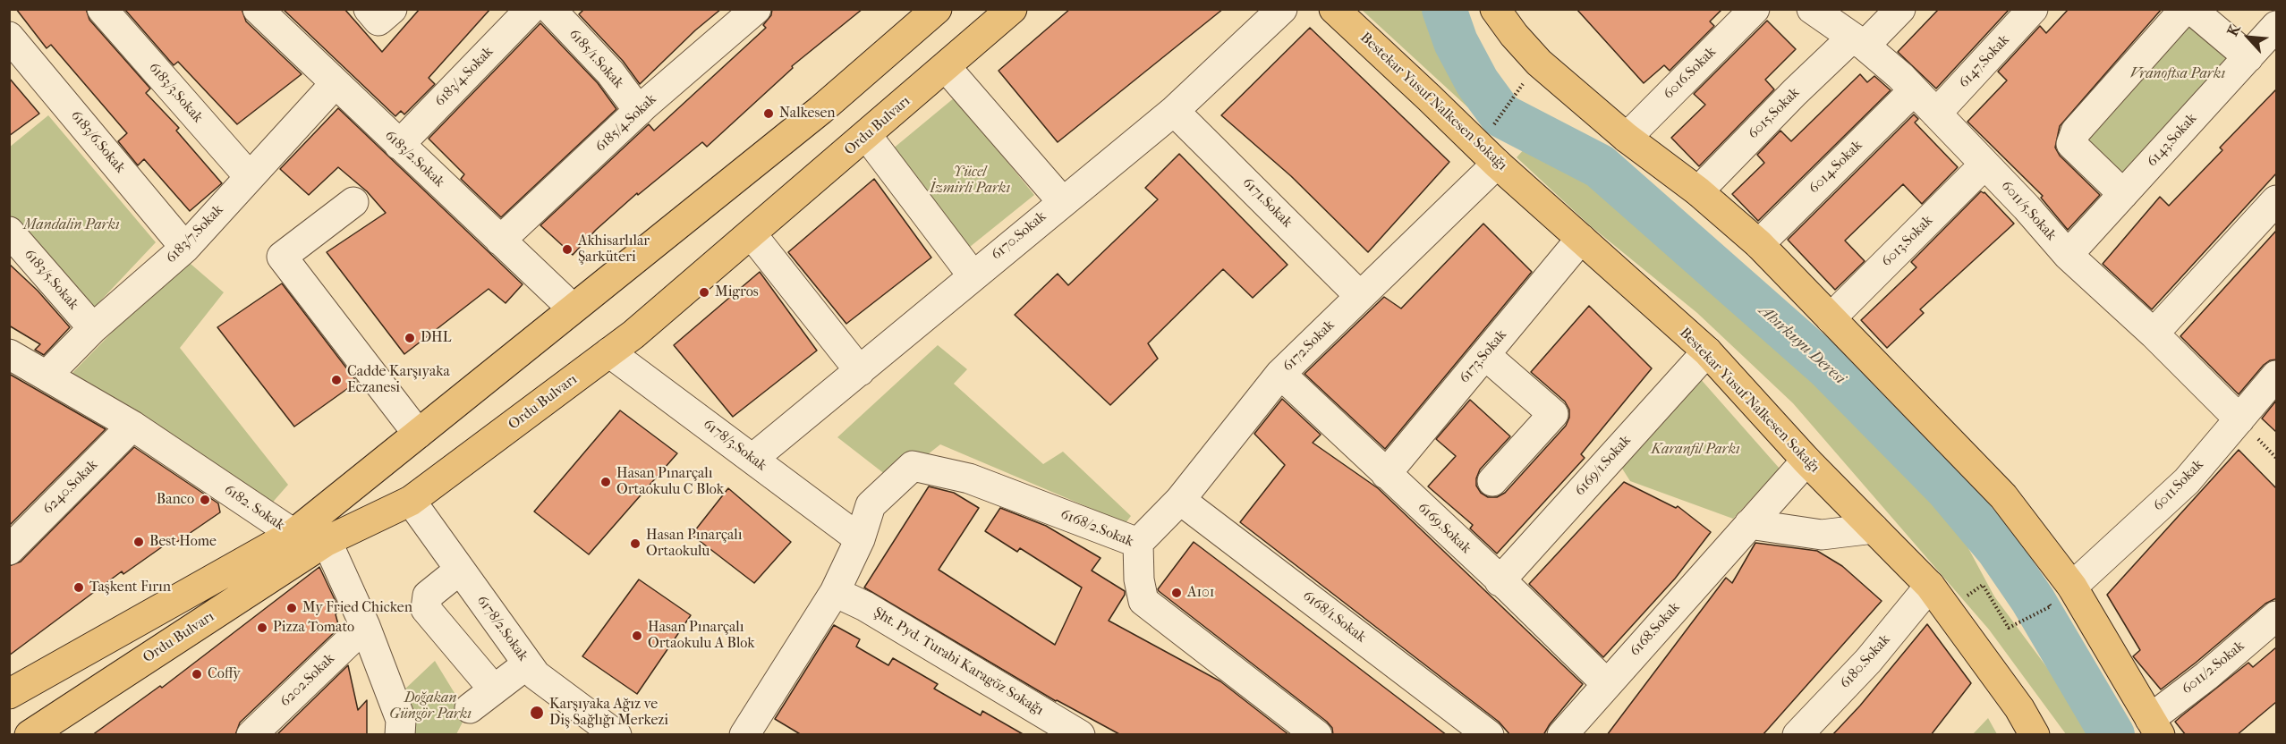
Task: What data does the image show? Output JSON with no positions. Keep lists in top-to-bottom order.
{
  "streets": {
    "main road": ["Bestekar Yusuf Nalkesen Sokağı", "Ordu Bulvarı"],
    "street": [
      "6185/1.Sokak",
      "6147.Sokak",
      "6016.Sokak",
      "6183/4.Sokak",
      "6183/3.Sokak",
      "6015.Sokak",
      "6185/4.Sokak",
      "6143.Sokak",
      "6183/6.Sokak",
      "6183/2.Sokak",
      "6014.Sokak",
      "6171.Sokak",
      "6011/5.Sokak",
      "6183/7.Sokak",
      "6170.Sokak",
      "6013.Sokak",
      "6183/5.Sokak",
      "6172.Sokak",
      "6173.Sokak",
      "6178/3.Sokak",
      "6169/1.Sokak",
      "6011.Sokak",
      "6240.Sokak",
      "6182. Sokak",
      "6168/2.Sokak",
      "6169.Sokak",
      "6168/1.Sokak",
      "6178/2.Sokak",
      "6168.Sokak",
      "Şht. Pyd. Turabi Karagöz Sokağı",
      "6180.Sokak",
      "6011/2.Sokak",
      "6202.Sokak"
    ]
  },
  "crossings": [
    ["6185/1.Sokak", "6183/4.Sokak"],
    ["6185/1.Sokak", "6185/4.Sokak"],
    ["6147.Sokak", "6011/5.Sokak"],
    ["6183/4.Sokak", "6183/2.Sokak"],
    ["6183/3.Sokak", "6183/7.Sokak"],
    ["Bestekar Yusuf Nalkesen Sokağı", "6172.Sokak"],
    ["Bestekar Yusuf Nalkesen Sokağı", "6173.Sokak"],
    ["Bestekar Yusuf Nalkesen Sokağı", "6169/1.Sokak"],
    ["Bestekar Yusuf Nalkesen Sokağı", "6168.Sokak"],
    ["Bestekar Yusuf Nalkesen Sokağı", "6180.Sokak"],
    ["6015.Sokak", "6011/5.Sokak"],
    ["6185/4.Sokak", "6183/2.Sokak"],
    ["Ordu Bulvarı", "6178/3.Sokak"],
    ["Ordu Bulvarı", "6182. Sokak"],
    ["Ordu Bulvarı", "6178/2.Sokak"],
    ["6143.Sokak", "6011/5.Sokak"],
    ["6183/6.Sokak", "6183/7.Sokak"],
    ["6183/2.Sokak", "6183/7.Sokak"],
    ["6014.Sokak", "6011/5.Sokak"],
    ["6171.Sokak", "6170.Sokak"],
    ["6171.Sokak", "6172.Sokak"],
    ["6011/5.Sokak", "6013.Sokak"],
    ["6011/5.Sokak", "6011.Sokak"],
    ["6183/7.Sokak", "6183/5.Sokak"],
    ["6183/7.Sokak", "6182. Sokak"],
    ["6170.Sokak", "6178/3.Sokak"],
    ["6172.Sokak", "6168/2.Sokak"],
    ["6172.Sokak", "6169.Sokak"],
    ["6172.Sokak", "6168/1.Sokak"],
    ["6173.Sokak", "6169.Sokak"],
    ["6178/3.Sokak", "6168/2.Sokak"],
    ["6169/1.Sokak", "6169.Sokak"],
    ["6240.Sokak", "6182. Sokak"],
    ["6169.Sokak", "6168.Sokak"]
  ],
  "water": ["Ahırkuyu Deresi"],
  "parks": [
    "Vranoftsa Parkı",
    "Yücel İzmirli Parkı",
    "Mandalin Parkı",
    "Karanfil Parkı",
    "Doğakan Güngör Parkı"
  ],
  "places": [
    "Nalkesen",
    "Akhisarlılar Şarküteri",
    "Migros",
    "DHL",
    "Cadde Karşıyaka Eczanesi",
    "Hasan Pınarçalı Ortaokulu C Blok",
    "Banco",
    "Best Home",
    "Hasan Pınarçalı Ortaokulu",
    "Taşkent Fırın",
    "A101",
    "My Fried Chicken",
    "Pizza Tomato",
    "Hasan Pınarçalı Ortaokulu A Blok",
    "Coffy",
    "Karşıyaka Ağız ve Diş Sağlığı Merkezi"
  ],
  "north": "top left"
}
